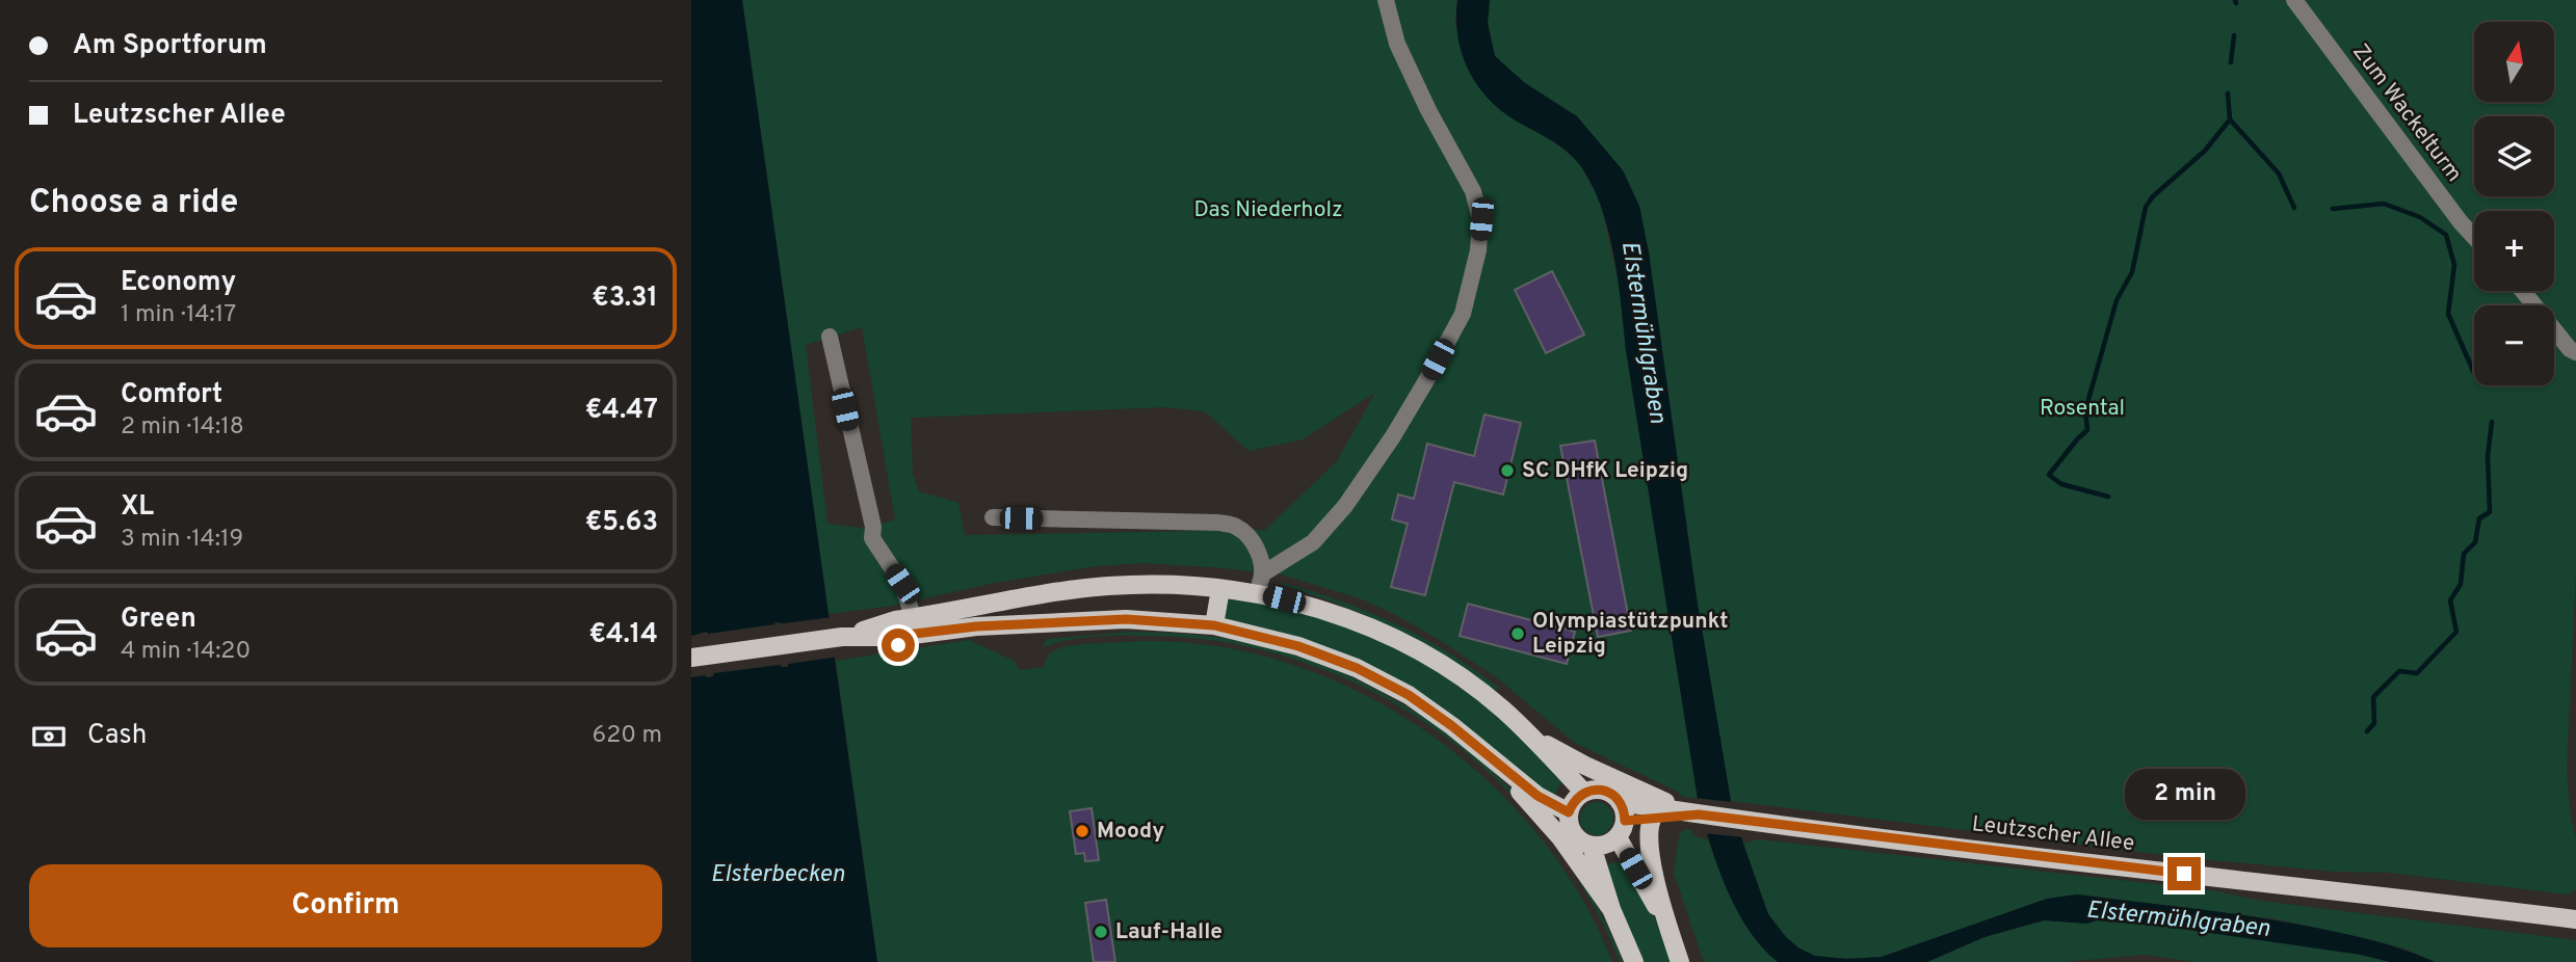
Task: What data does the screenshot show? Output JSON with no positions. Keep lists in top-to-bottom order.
{
  "streets": {
    "main road": ["Leutzscher Allee"],
    "lane": ["Zum Wackelturm"]
  },
  "water": ["Elstermühlgraben", "Elsterbecken"],
  "parks": ["Das Niederholz", "Rosental"],
  "places": [
    "SC DHfK Leipzig",
    "Olympiastützpunkt Leipzig",
    "Moody",
    "Lauf-Halle"
  ],
  "north": "top",
  "page": {
    "banner": ["Am Sportforum", "Leutzscher Allee"],
    "map_buttons": ["+", "−"],
    "heading": "Choose a ride",
    "list": [
      {
        "name": "Economy",
        "note": "1 min · 14:17",
        "value": "€3.31"
      },
      {
        "name": "Comfort",
        "note": "2 min · 14:18",
        "value": "€4.47"
      },
      {
        "name": "XL",
        "note": "3 min · 14:19",
        "value": "€5.63"
      },
      {
        "name": "Green",
        "note": "4 min · 14:20",
        "value": "€4.14"
      }
    ],
    "pay": ["Cash", "620 m"],
    "bubble": "2 min",
    "buttons": "Confirm"
  }
}
